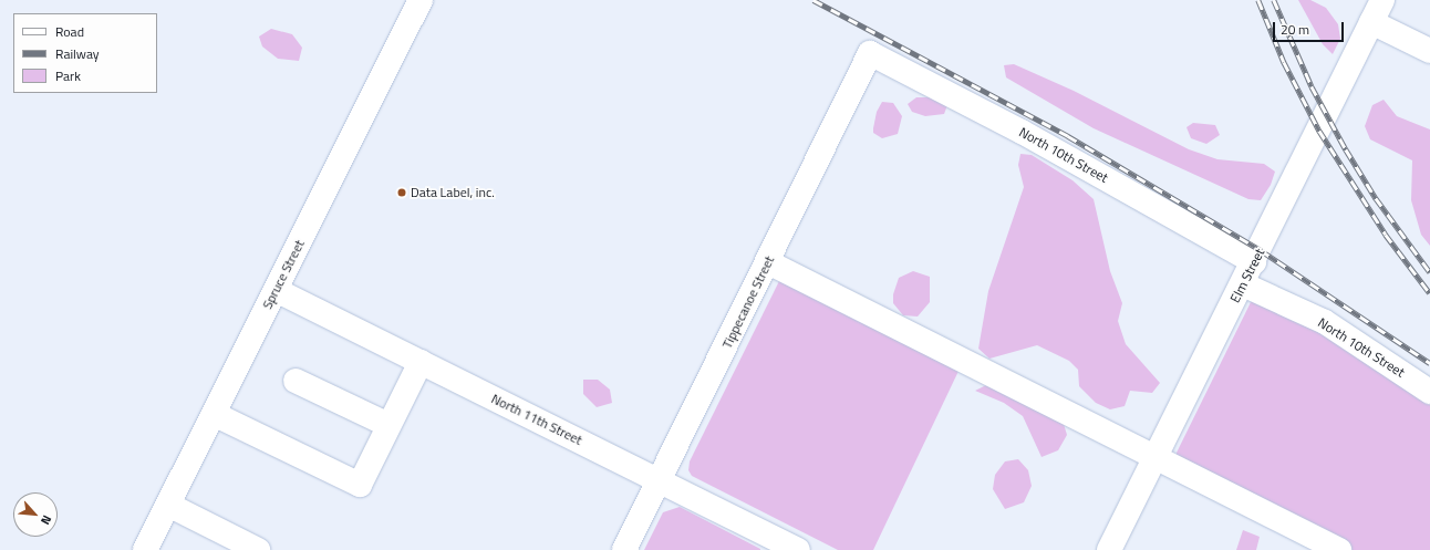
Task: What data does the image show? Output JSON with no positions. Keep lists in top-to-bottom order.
{
  "streets": {
    "street": [
      "North 10th Street",
      "Spruce Street",
      "Elm Street",
      "Tippecanoe Street",
      "North 11th Street"
    ]
  },
  "crossings": [
    ["North 10th Street", "Elm Street"],
    ["North 10th Street", "Tippecanoe Street"],
    ["Spruce Street", "North 11th Street"],
    ["Tippecanoe Street", "North 11th Street"]
  ],
  "places": ["Data Label, inc."],
  "legend": ["Road", "Railway", "Park"],
  "scale_bar": "20 m",
  "north": "bottom right"
}
